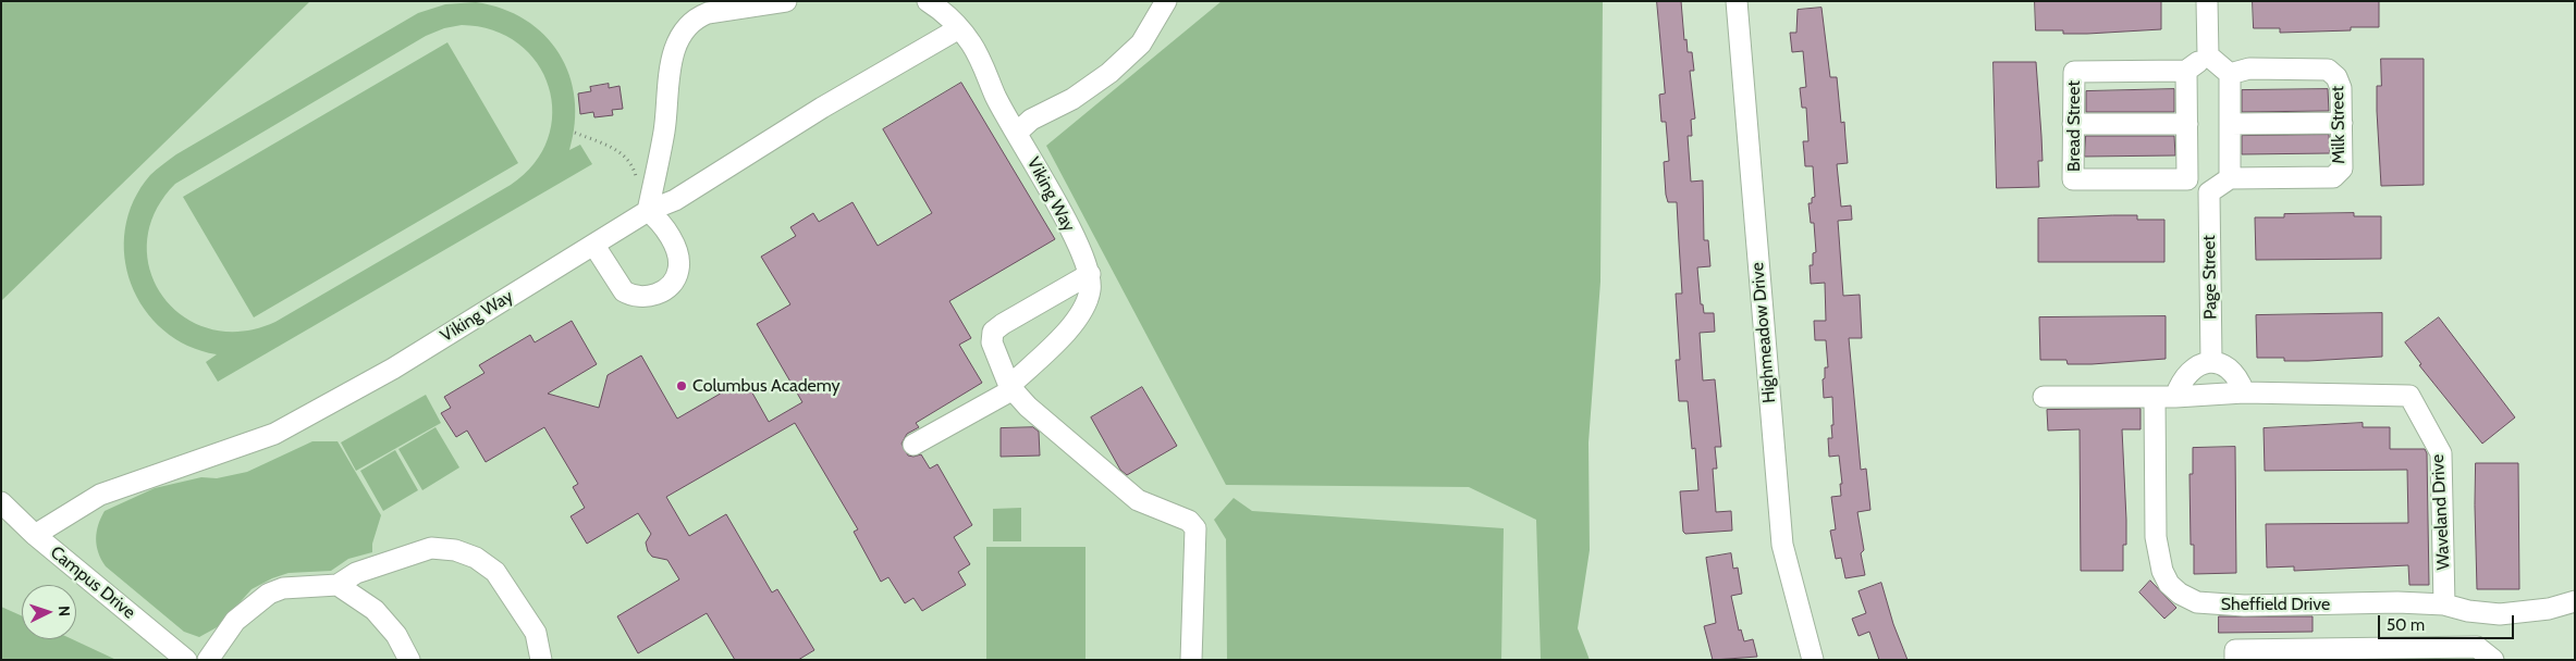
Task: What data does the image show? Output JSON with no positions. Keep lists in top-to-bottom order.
{
  "streets": {
    "street": [
      "Milk Street",
      "Bread Street",
      "Viking Way",
      "Page Street",
      "Highmeadow Drive",
      "Waveland Drive",
      "Campus Drive",
      "Sheffield Drive"
    ]
  },
  "crossings": [
    ["Viking Way", "Campus Drive"],
    ["Waveland Drive", "Sheffield Drive"]
  ],
  "places": ["Columbus Academy"],
  "scale_bar": "50 m",
  "north": "right"
}
